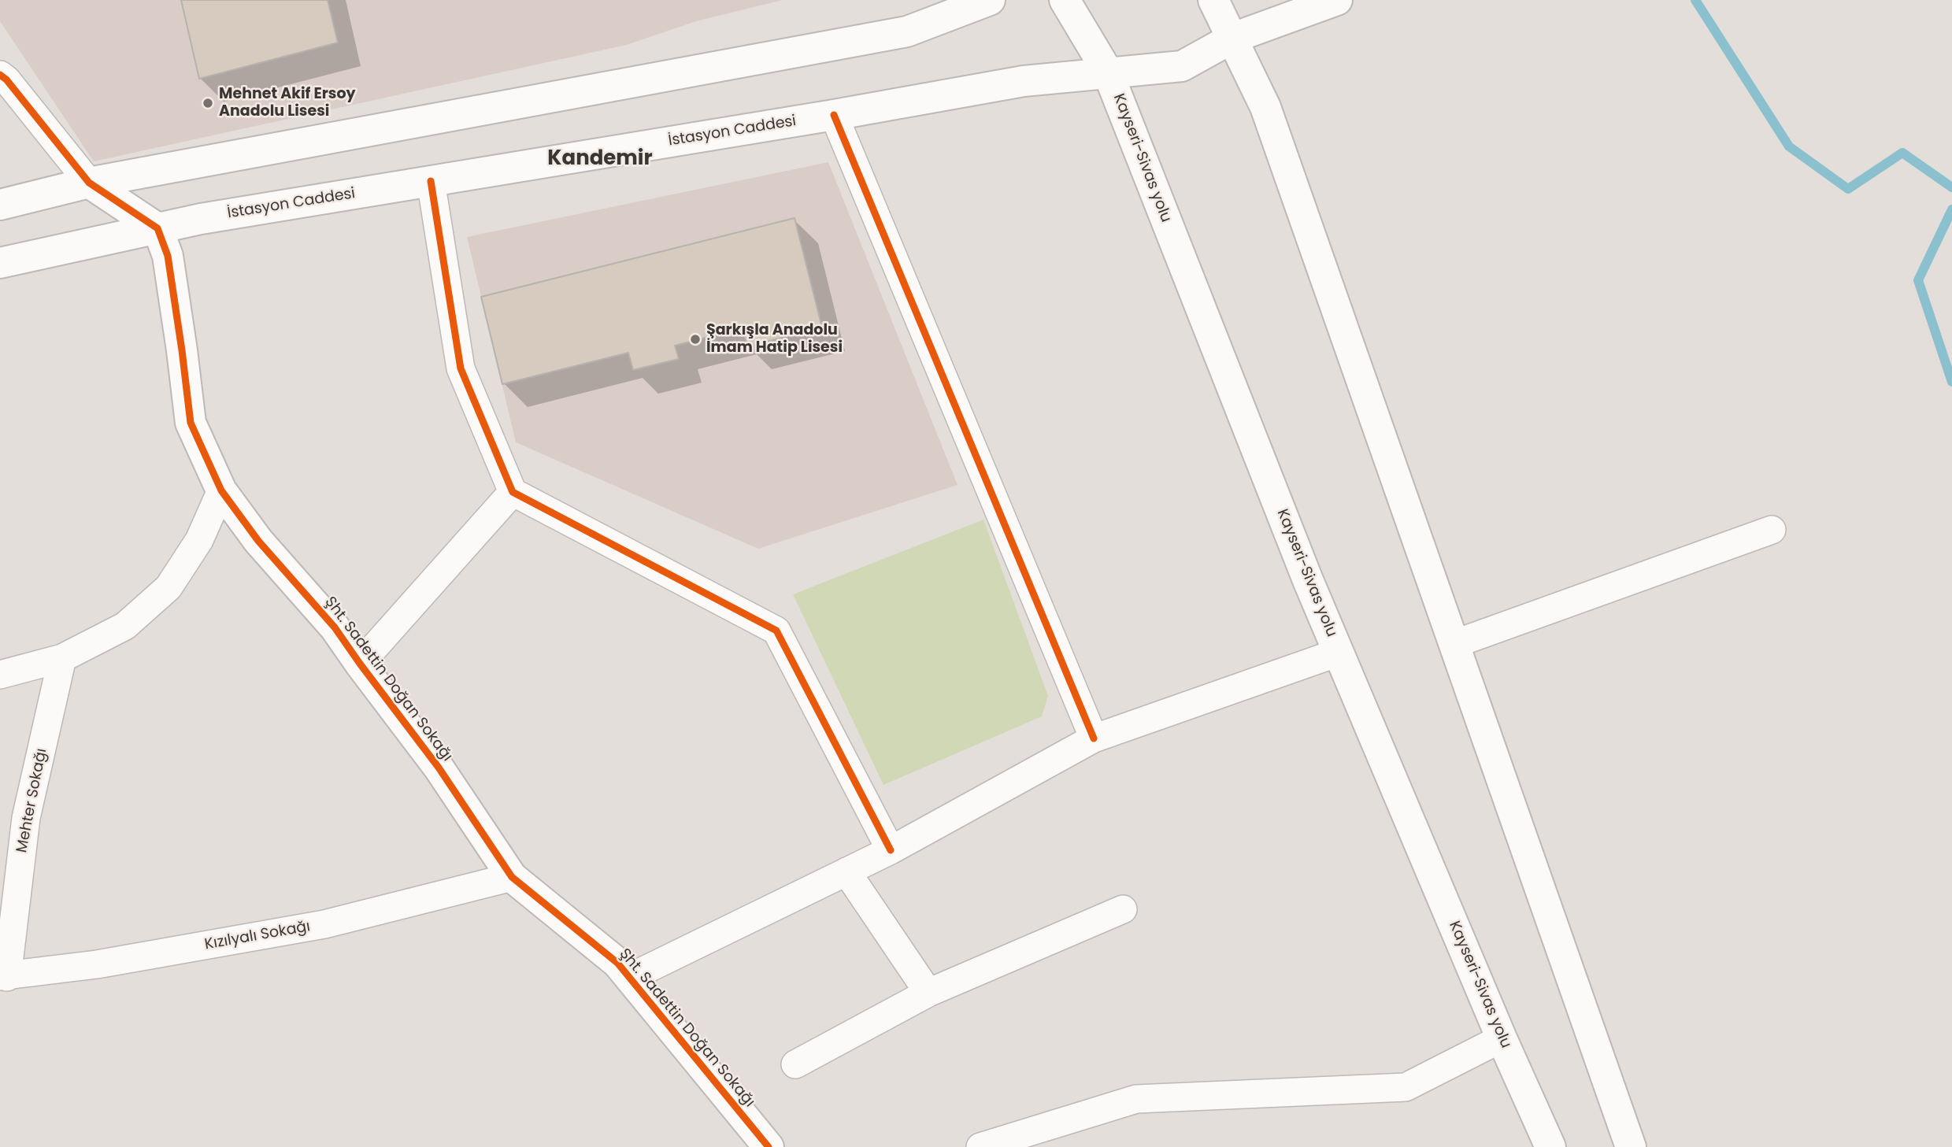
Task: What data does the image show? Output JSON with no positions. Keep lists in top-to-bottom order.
{
  "streets": {
    "main road": ["İstasyon Caddesi", "Kayseri-Sivas yolu", "Şht. Sadettin Doğan Sokağı"],
    "street": ["Mehter Sokağı", "Kızılyalı Sokağı"]
  },
  "crossings": [
    ["İstasyon Caddesi", "Kayseri-Sivas yolu"],
    ["İstasyon Caddesi", "Şht. Sadettin Doğan Sokağı"],
    ["Şht. Sadettin Doğan Sokağı", "Kızılyalı Sokağı"],
    ["Mehter Sokağı", "Kızılyalı Sokağı"]
  ],
  "districts": ["Kandemir"],
  "places": ["Mehnet Akif Ersoy Anadolu Lisesi", "Şarkışla Anadolu İmam Hatip Lisesi"]
}
